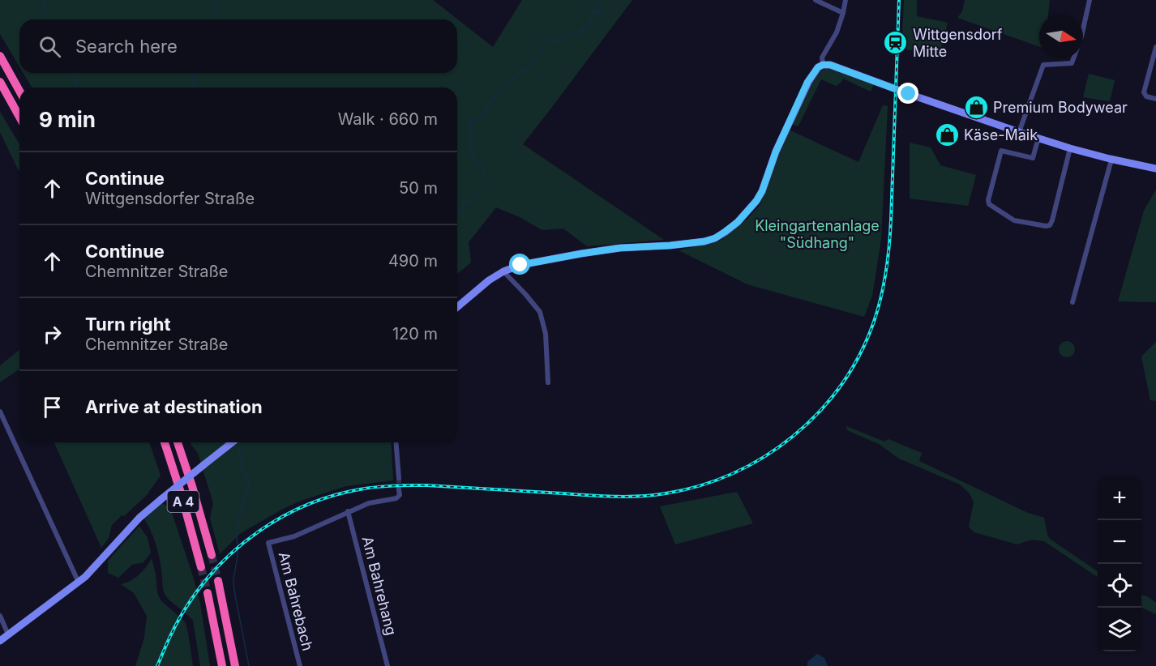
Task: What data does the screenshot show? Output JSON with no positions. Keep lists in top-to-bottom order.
{
  "streets": {
    "highway": ["A 4"],
    "street": ["Am Bahrehang", "Am Bahrebach"]
  },
  "crossings": [
    ["Am Bahrehang", "Am Bahrebach"]
  ],
  "parks": ["Kleingartenanlage \"Südhang\""],
  "places": {
    "station": ["Wittgensdorf Mitte"],
    "shop": ["Premium Bodywear", "Käse-Maik"]
  },
  "north": "right",
  "page": {
    "search": "Search here",
    "heading": ["9 min", "Walk · 660 m"],
    "list": [
      ["Continue", "Wittgensdorfer Straße", "50 m"],
      ["Continue", "Chemnitzer Straße", "490 m"],
      ["Turn right", "Chemnitzer Straße", "120 m"],
      "Arrive at destination"
    ],
    "map_buttons": ["+", "−"]
  }
}
